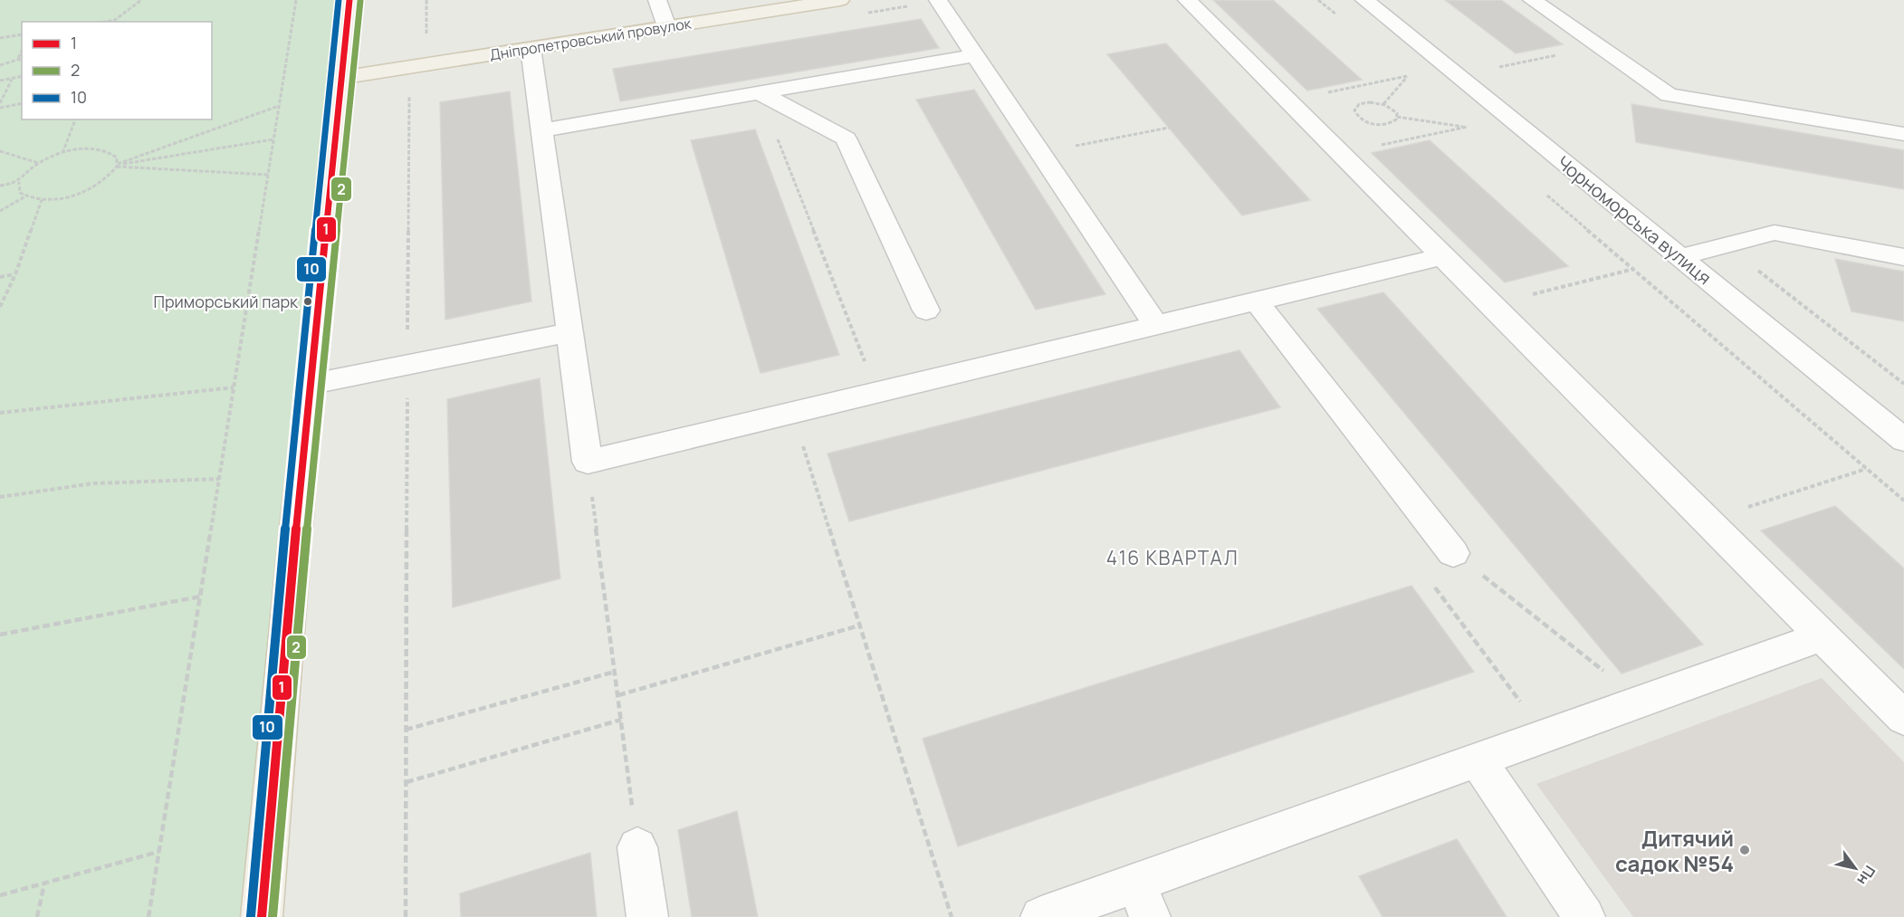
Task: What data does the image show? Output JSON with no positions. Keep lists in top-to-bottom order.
{
  "streets": {
    "main road": ["Дніпропетровський провулок"],
    "street": ["Чорноморська вулиця"]
  },
  "districts": ["416 КВАРТАЛ"],
  "places": ["Приморський парк", "Дитячий садок №54"],
  "lines": ["transit line 1", "transit line 10", "transit line 2"],
  "legend": ["1", "2", "10"],
  "north": "bottom right"
}
